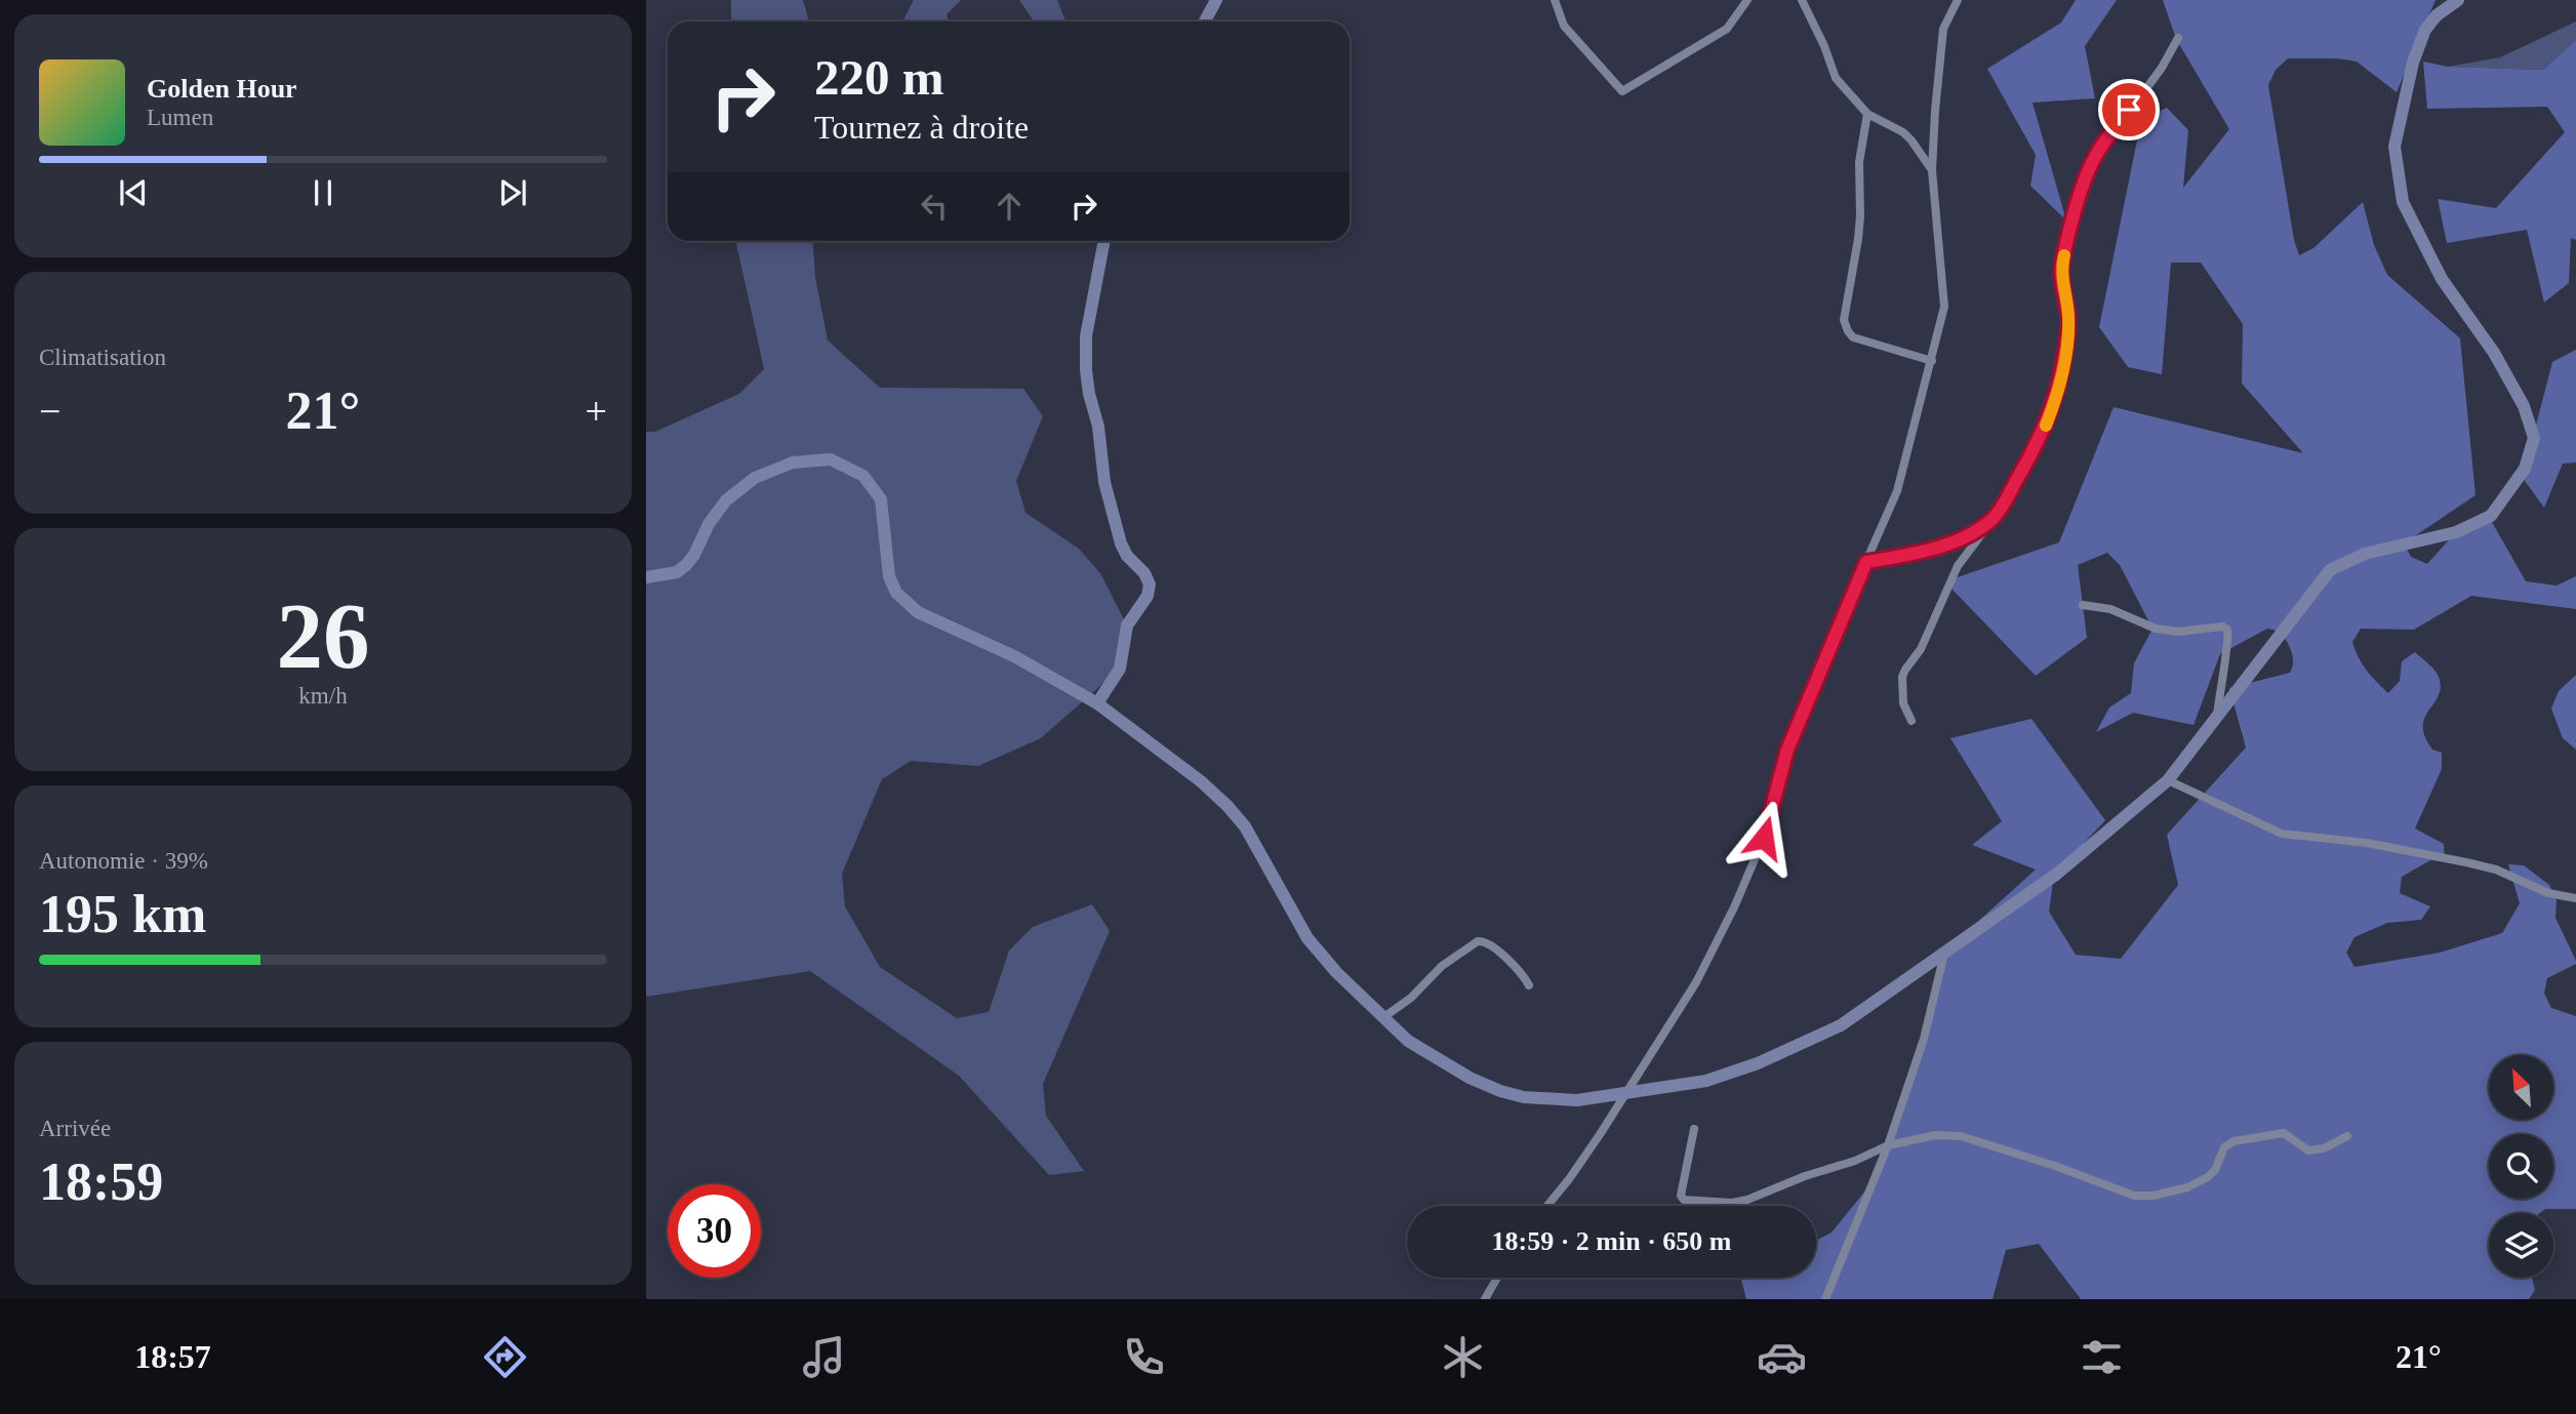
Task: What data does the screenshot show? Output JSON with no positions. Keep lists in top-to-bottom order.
{
  "north": "top left",
  "page": {
    "turn": ["220 m", "Tournez à droite"],
    "song": ["Golden Hour", "Lumen"],
    "tile": [
      "Climatisation",
      ["26", "km/h"],
      ["Autonomie · 39%", "195 km"],
      ["Arrivée", "18:59"]
    ],
    "heat": ["−", "21°", "+"],
    "limit": "30",
    "trip": "18:59 · 2 min · 650 m",
    "tabs": ["18:57", "21°"]
  }
}
